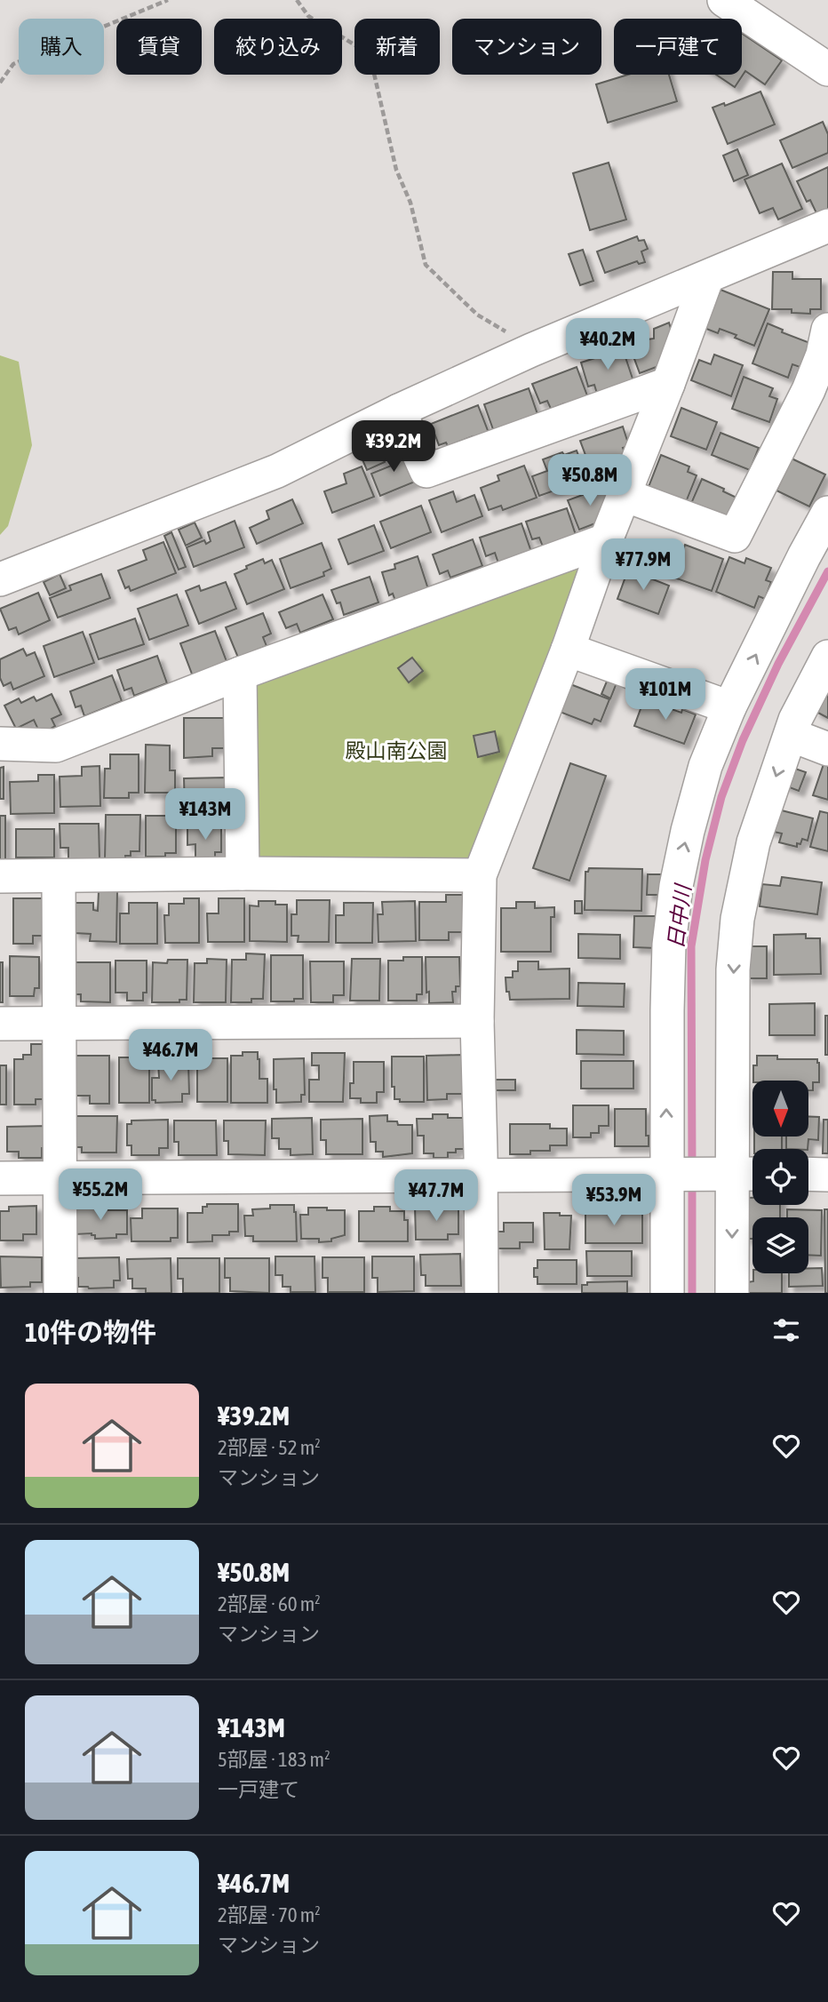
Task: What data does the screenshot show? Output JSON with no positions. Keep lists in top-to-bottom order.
{
  "water": ["日中川"],
  "parks": ["殿山南公園"],
  "north": "bottom",
  "page": {
    "chip": [
      "購入",
      "賃貸",
      "絞り込み",
      "新着",
      "マンション",
      "一戸建て"
    ],
    "price": [
      "¥40.2M",
      "¥39.2M",
      "¥50.8M",
      "¥77.9M",
      "¥101M",
      "¥143M",
      "¥46.7M",
      "¥55.2M",
      "¥47.7M",
      "¥53.9M"
    ],
    "heading": "10件の物件",
    "list": [
      {
        "name": "¥39.2M",
        "note": "2部屋 · 52 m² · マンション"
      },
      {
        "name": "¥50.8M",
        "note": "2部屋 · 60 m² · マンション"
      },
      {
        "name": "¥143M",
        "note": "5部屋 · 183 m² · 一戸建て"
      },
      {
        "name": "¥46.7M",
        "note": "2部屋 · 70 m² · マンション"
      }
    ]
  }
}
